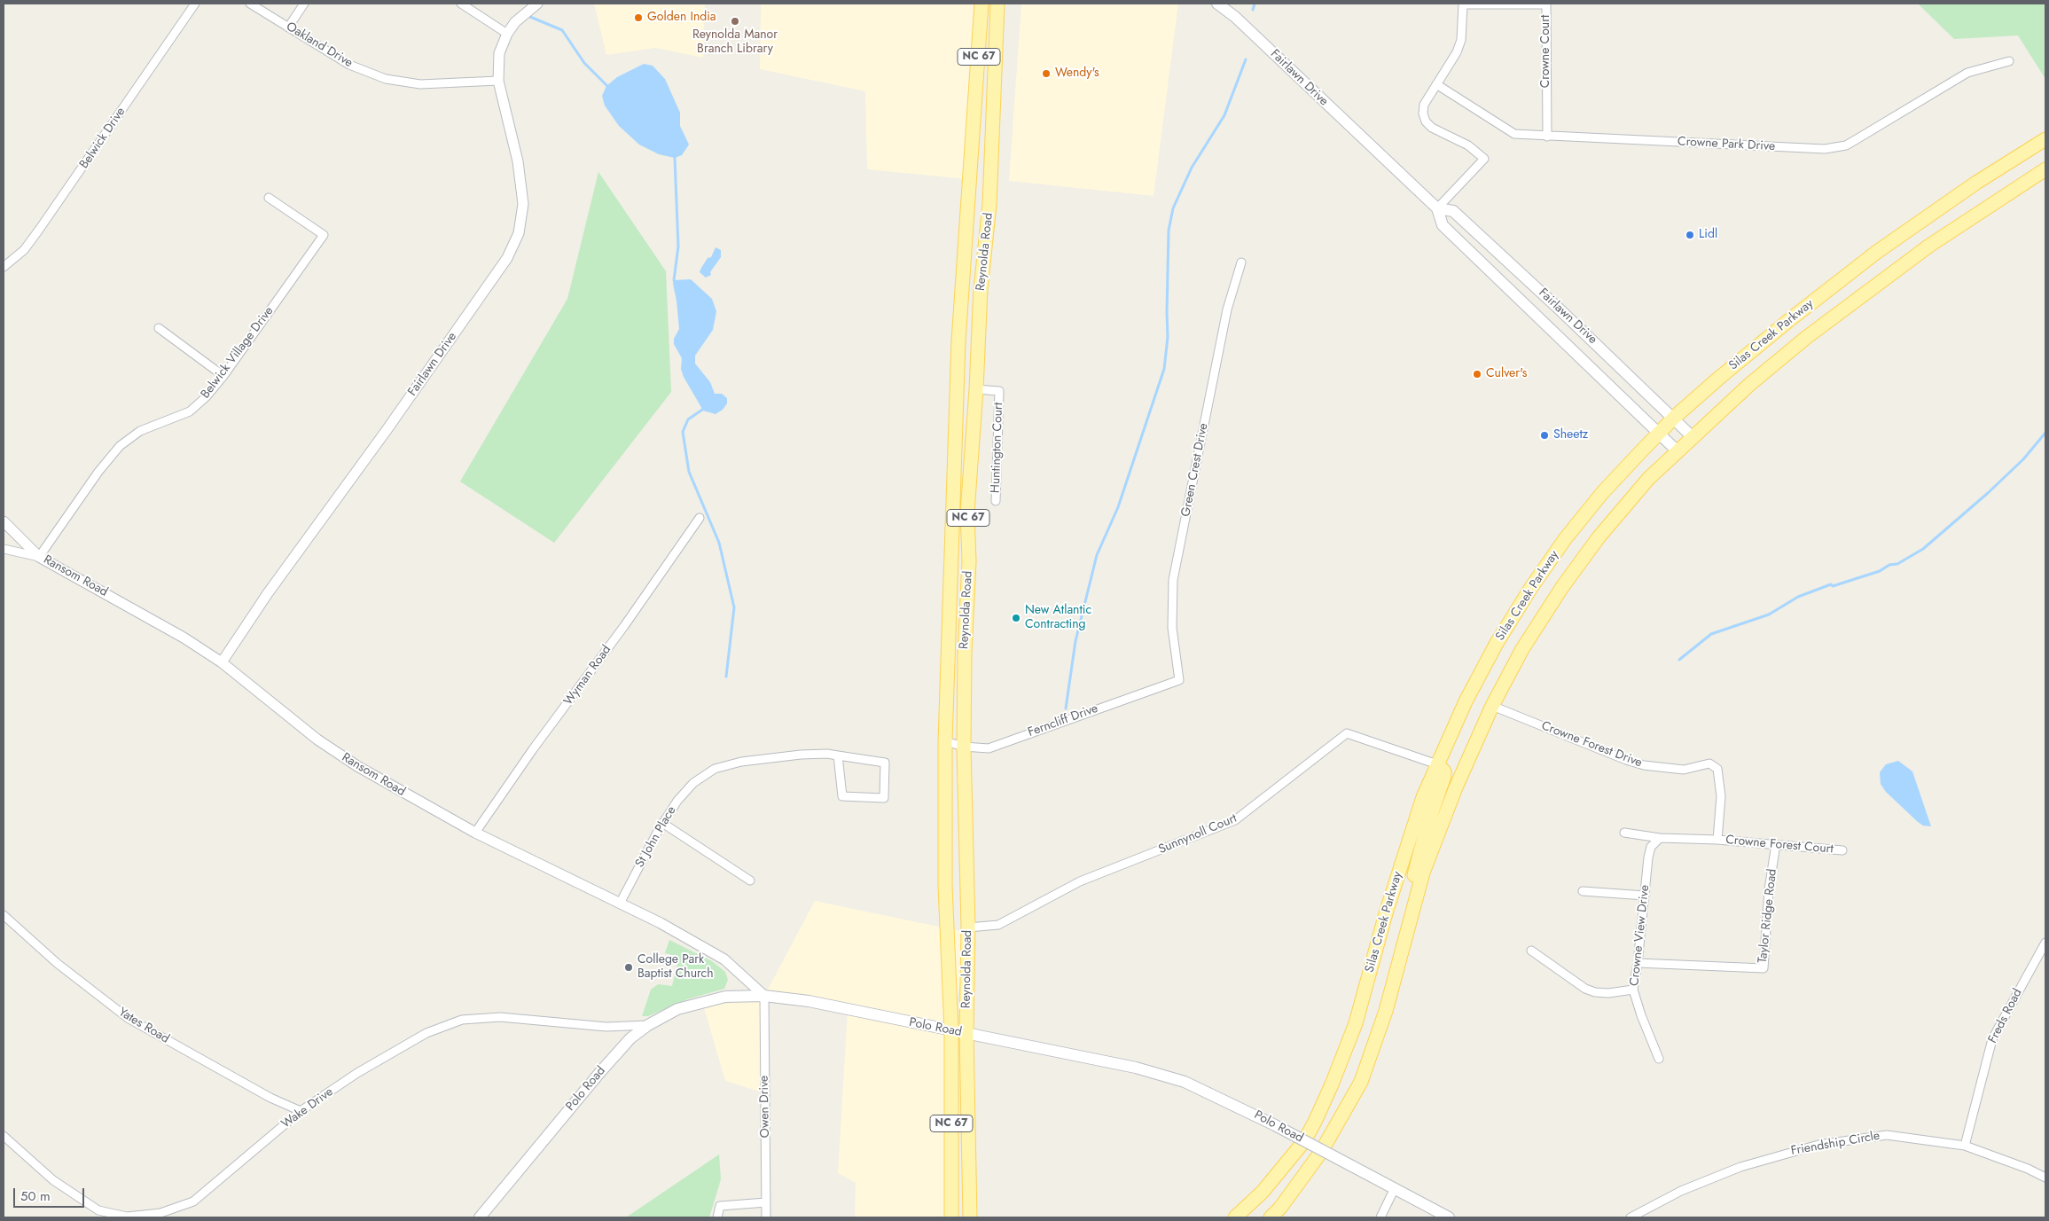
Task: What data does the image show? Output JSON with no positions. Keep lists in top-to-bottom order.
{
  "streets": {
    "main road": [
      "NC 67",
      "Fairlawn Drive",
      "Reynolda Road",
      "Silas Creek Parkway",
      "Polo Road"
    ],
    "street": [
      "Oakland Drive",
      "Crowne Court",
      "Belwick Drive",
      "Crowne Park Drive",
      "Belwick Village Drive",
      "Huntington Court",
      "Green Crest Drive",
      "Ransom Road",
      "Wyman Road",
      "Ferncliff Drive",
      "Crowne Forest Drive",
      "Sunnynoll Court",
      "St John Place",
      "Crowne Forest Court",
      "Taylor Ridge Road",
      "Crowne View Drive",
      "Freds Road",
      "Yates Road",
      "Owen Drive",
      "Wake Drive",
      "Friendship Circle"
    ]
  },
  "crossings": [
    ["Oakland Drive", "Fairlawn Drive"],
    ["Crowne Court", "Crowne Park Drive"],
    ["Fairlawn Drive", "Silas Creek Parkway"],
    ["Fairlawn Drive", "Ransom Road"],
    ["Reynolda Road", "Huntington Court"],
    ["Reynolda Road", "Ferncliff Drive"],
    ["Reynolda Road", "Sunnynoll Court"],
    ["Reynolda Road", "Polo Road"],
    ["Silas Creek Parkway", "Crowne Forest Drive"],
    ["Silas Creek Parkway", "Sunnynoll Court"],
    ["Belwick Village Drive", "Ransom Road"],
    ["Green Crest Drive", "Ferncliff Drive"],
    ["Ransom Road", "Wyman Road"],
    ["Ransom Road", "St John Place"],
    ["Ransom Road", "Polo Road"],
    ["Ransom Road", "Owen Drive"],
    ["Crowne Forest Drive", "Crowne Forest Court"],
    ["Crowne Forest Court", "Taylor Ridge Road"],
    ["Crowne Forest Court", "Crowne View Drive"],
    ["Taylor Ridge Road", "Crowne View Drive"],
    ["Freds Road", "Friendship Circle"],
    ["Yates Road", "Wake Drive"],
    ["Polo Road", "Owen Drive"],
    ["Polo Road", "Wake Drive"]
  ],
  "places": [
    "Golden India",
    "Reynolda Manor Branch Library",
    "Wendy's",
    "Lidl",
    "Culver's",
    "Sheetz",
    "New Atlantic Contracting",
    "College Park Baptist Church"
  ],
  "scale_bar": "50 m"
}
